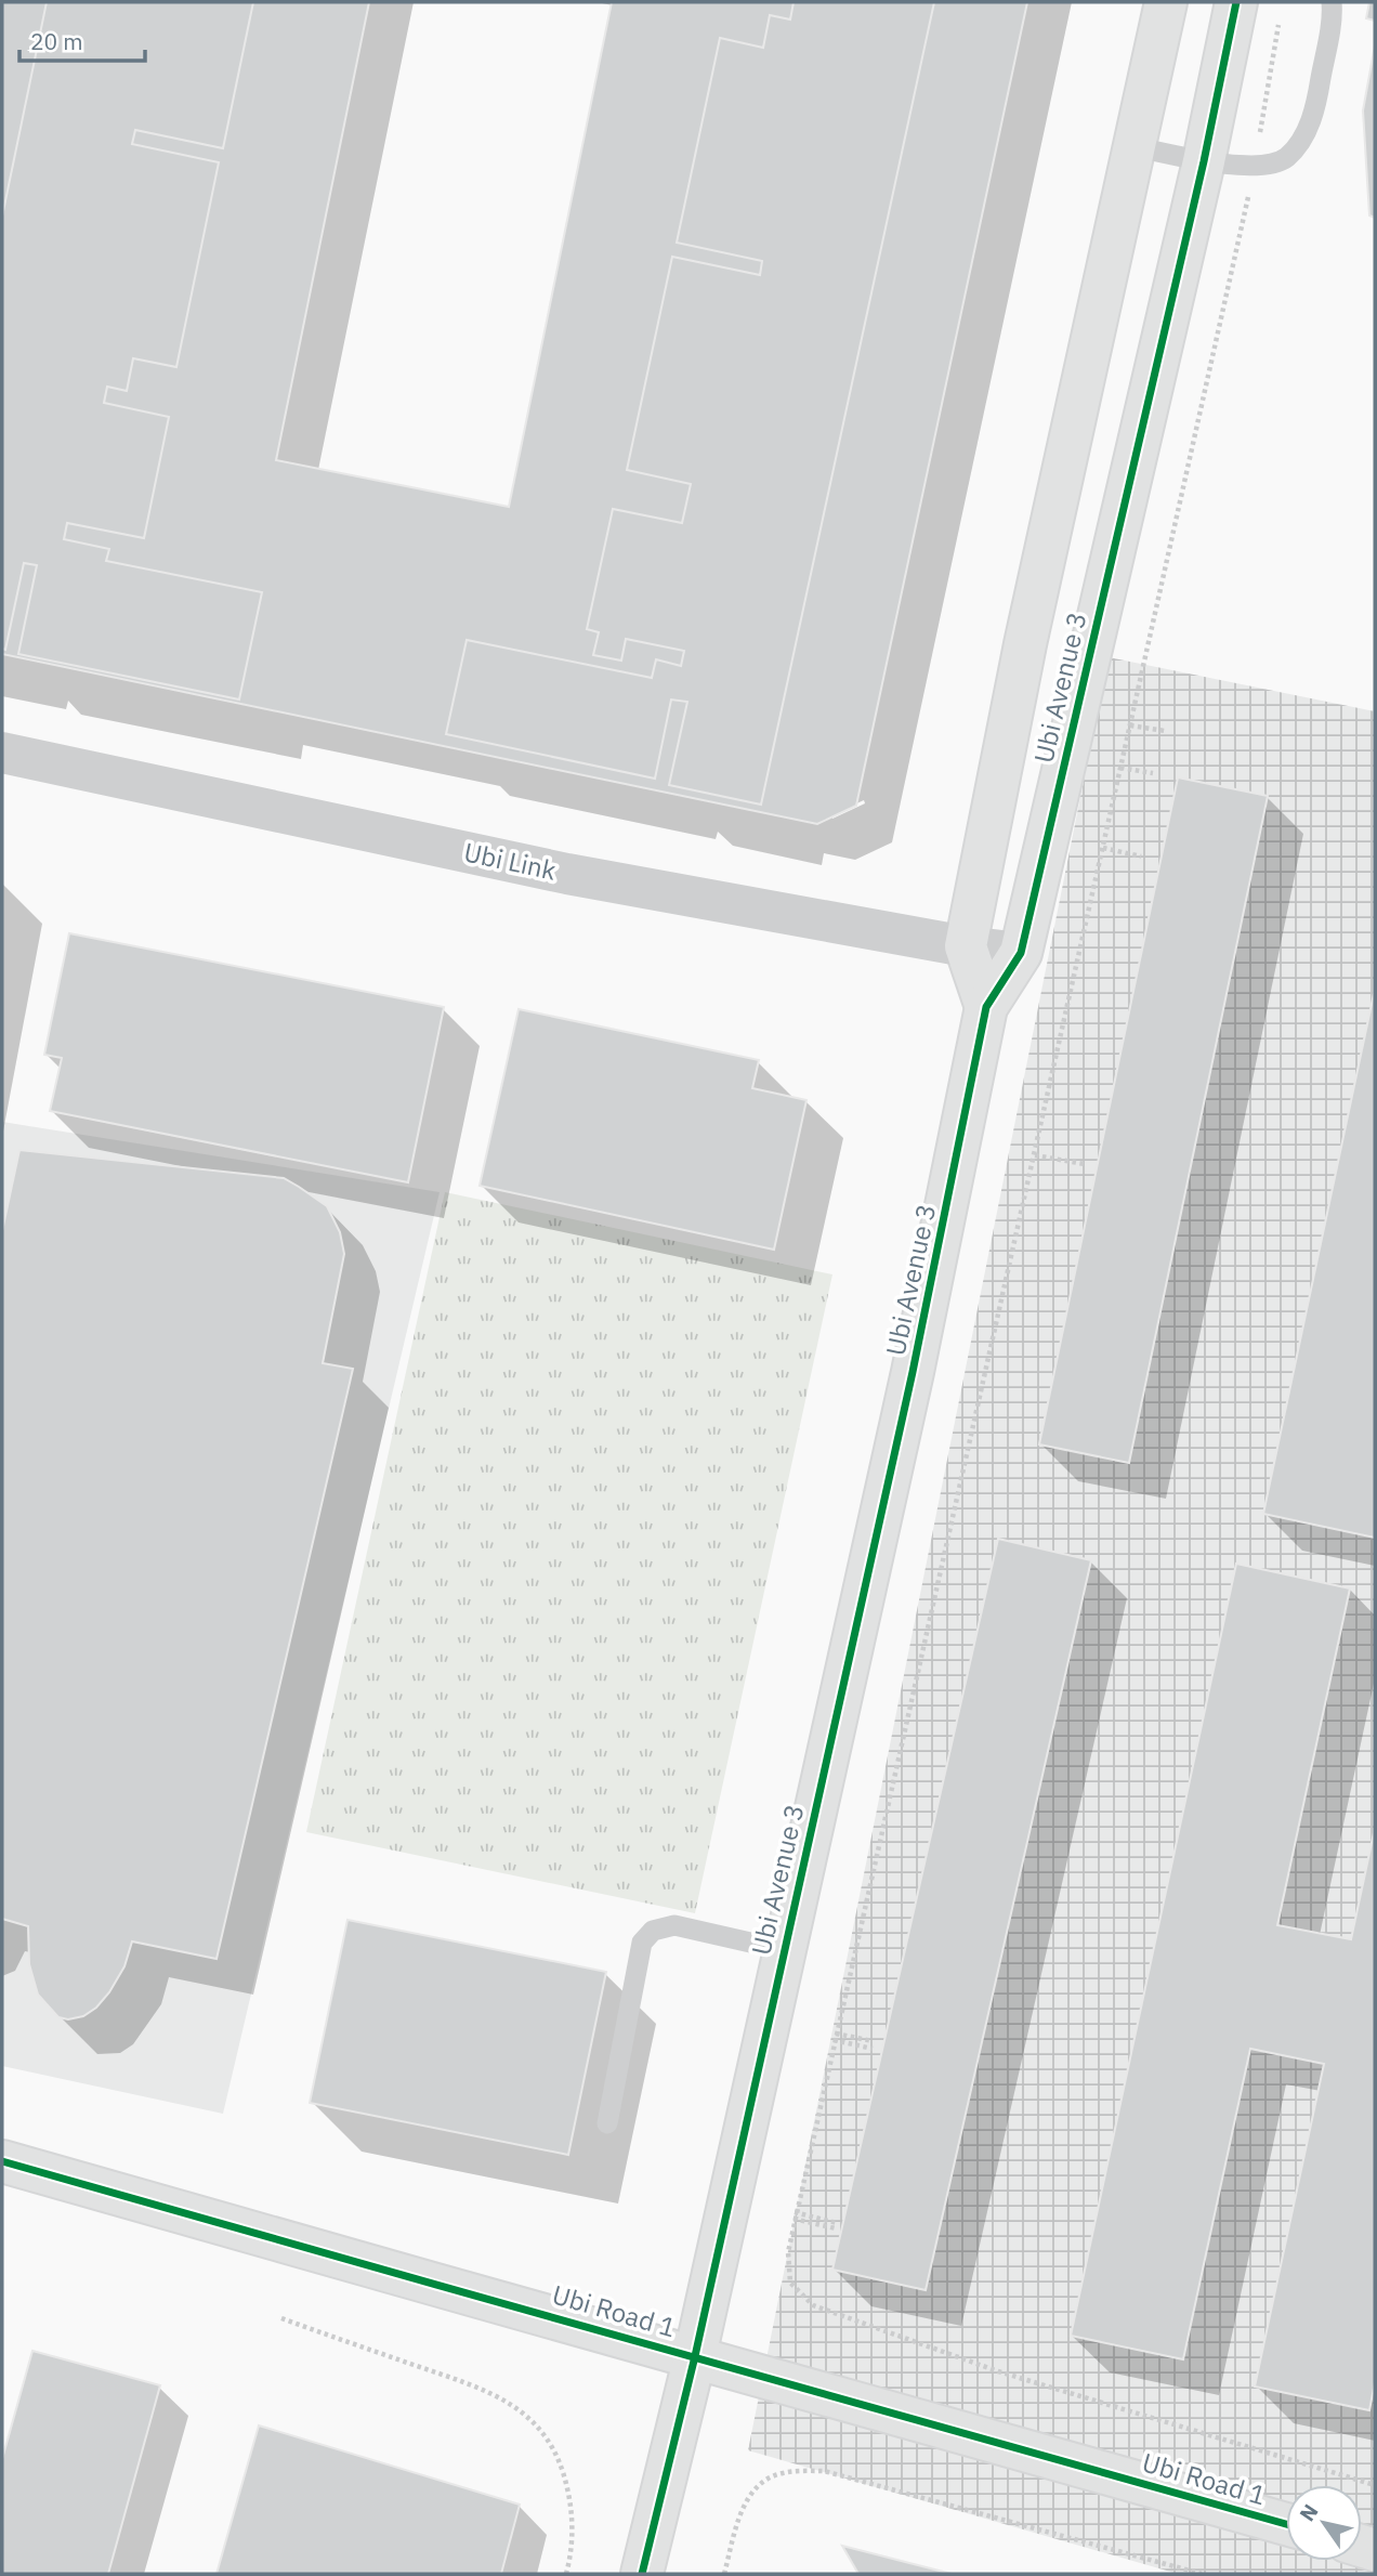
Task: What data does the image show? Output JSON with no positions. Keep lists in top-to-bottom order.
{
  "streets": {
    "street": ["Ubi Avenue 3", "Ubi Link", "Ubi Road 1"]
  },
  "crossings": [
    ["Ubi Avenue 3", "Ubi Link"],
    ["Ubi Avenue 3", "Ubi Road 1"]
  ],
  "scale_bar": "20 m",
  "north": "top left"
}
